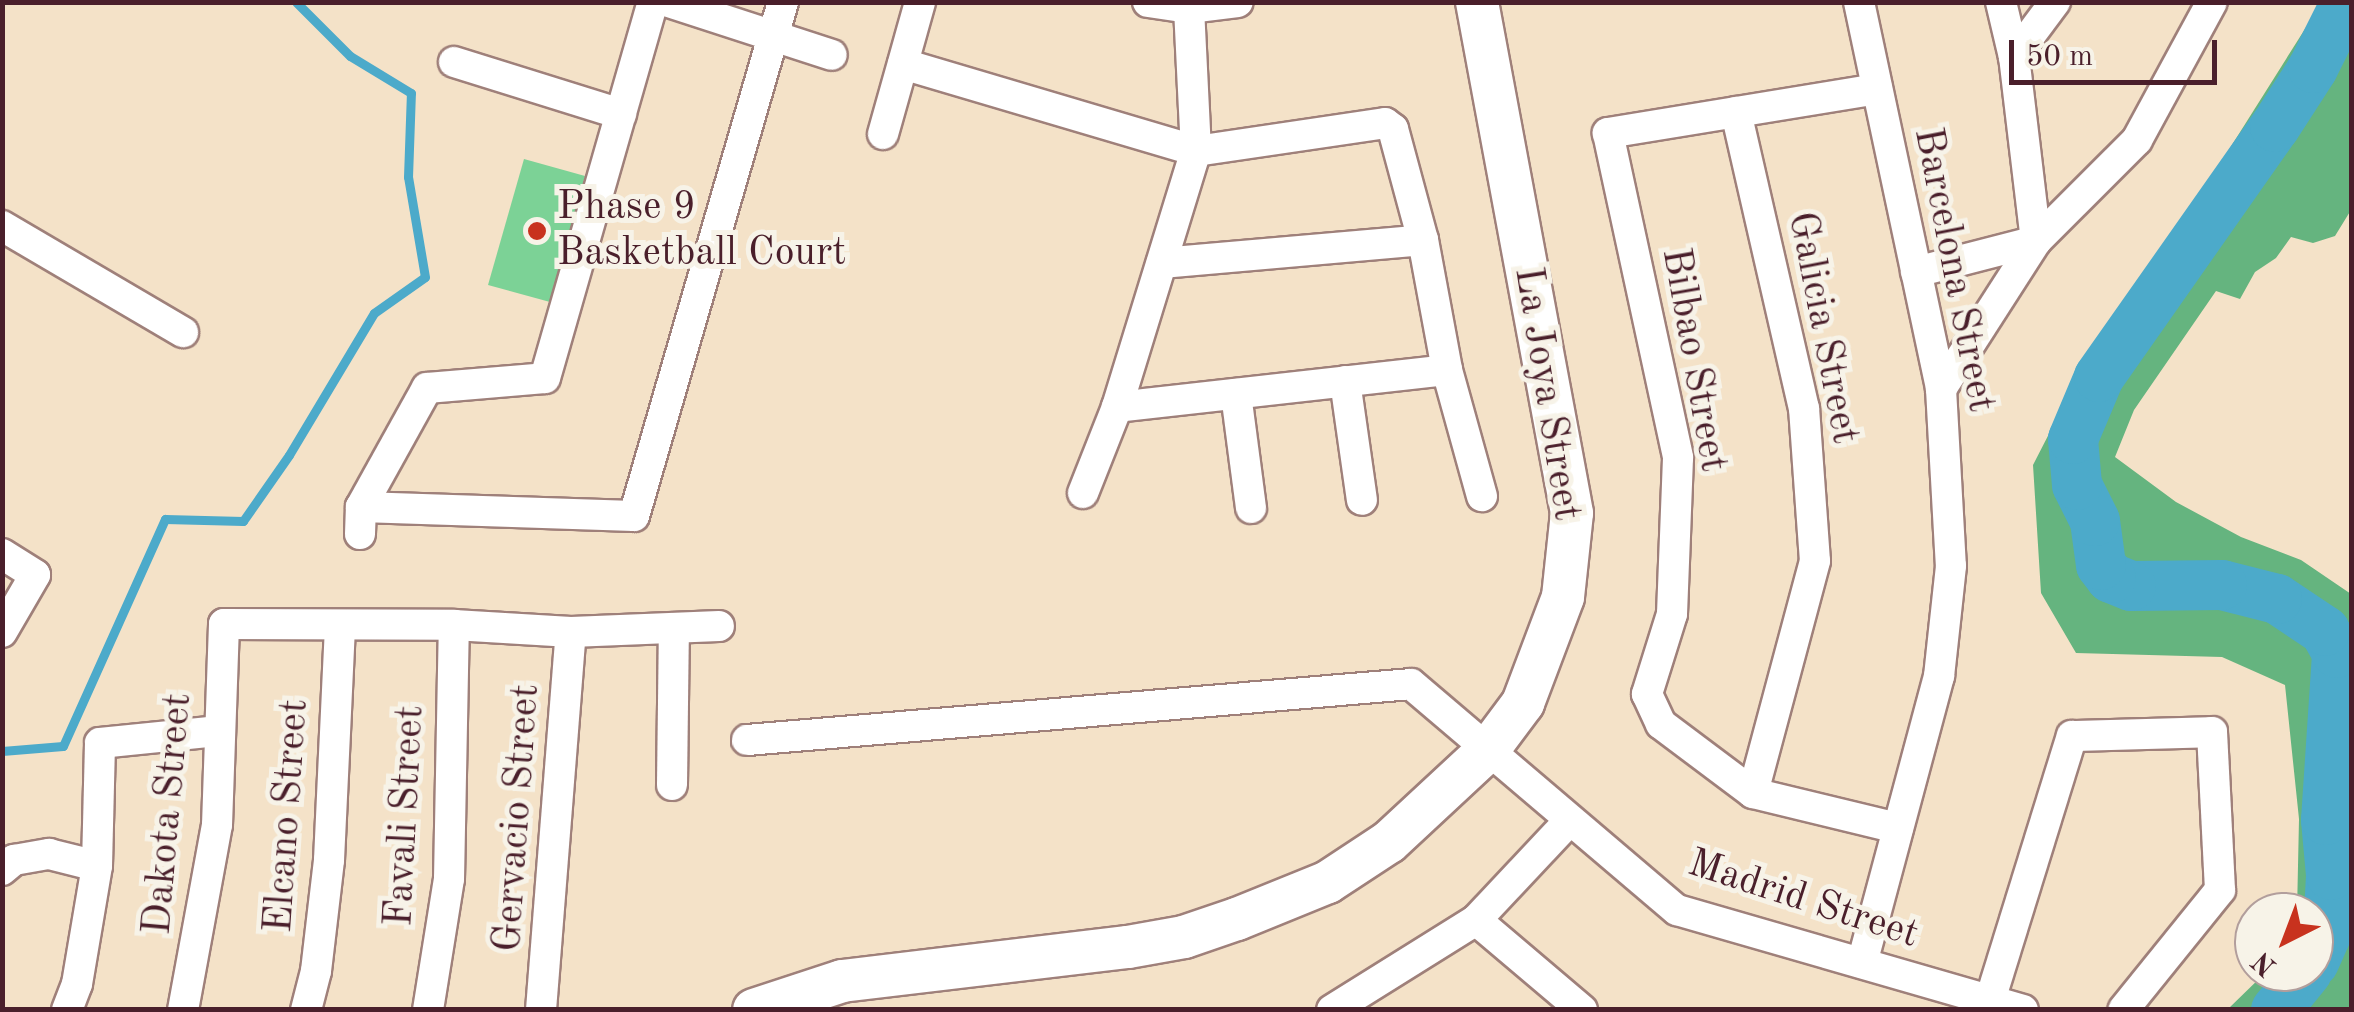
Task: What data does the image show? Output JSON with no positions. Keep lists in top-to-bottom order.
{
  "streets": {
    "street": [
      "Barcelona Street",
      "Galicia Street",
      "Bilbao Street",
      "La Joya Street",
      "Dakota Street",
      "Elcano Street",
      "Favali Street",
      "Gervacio Street",
      "Madrid Street"
    ]
  },
  "crossings": [
    ["Barcelona Street", "Bilbao Street"],
    ["Barcelona Street", "Madrid Street"],
    ["Galicia Street", "Bilbao Street"],
    ["La Joya Street", "Madrid Street"],
    ["Dakota Street", "Elcano Street"]
  ],
  "places": ["Phase 9 Basketball Court"],
  "scale_bar": "50 m",
  "north": "bottom left"
}
